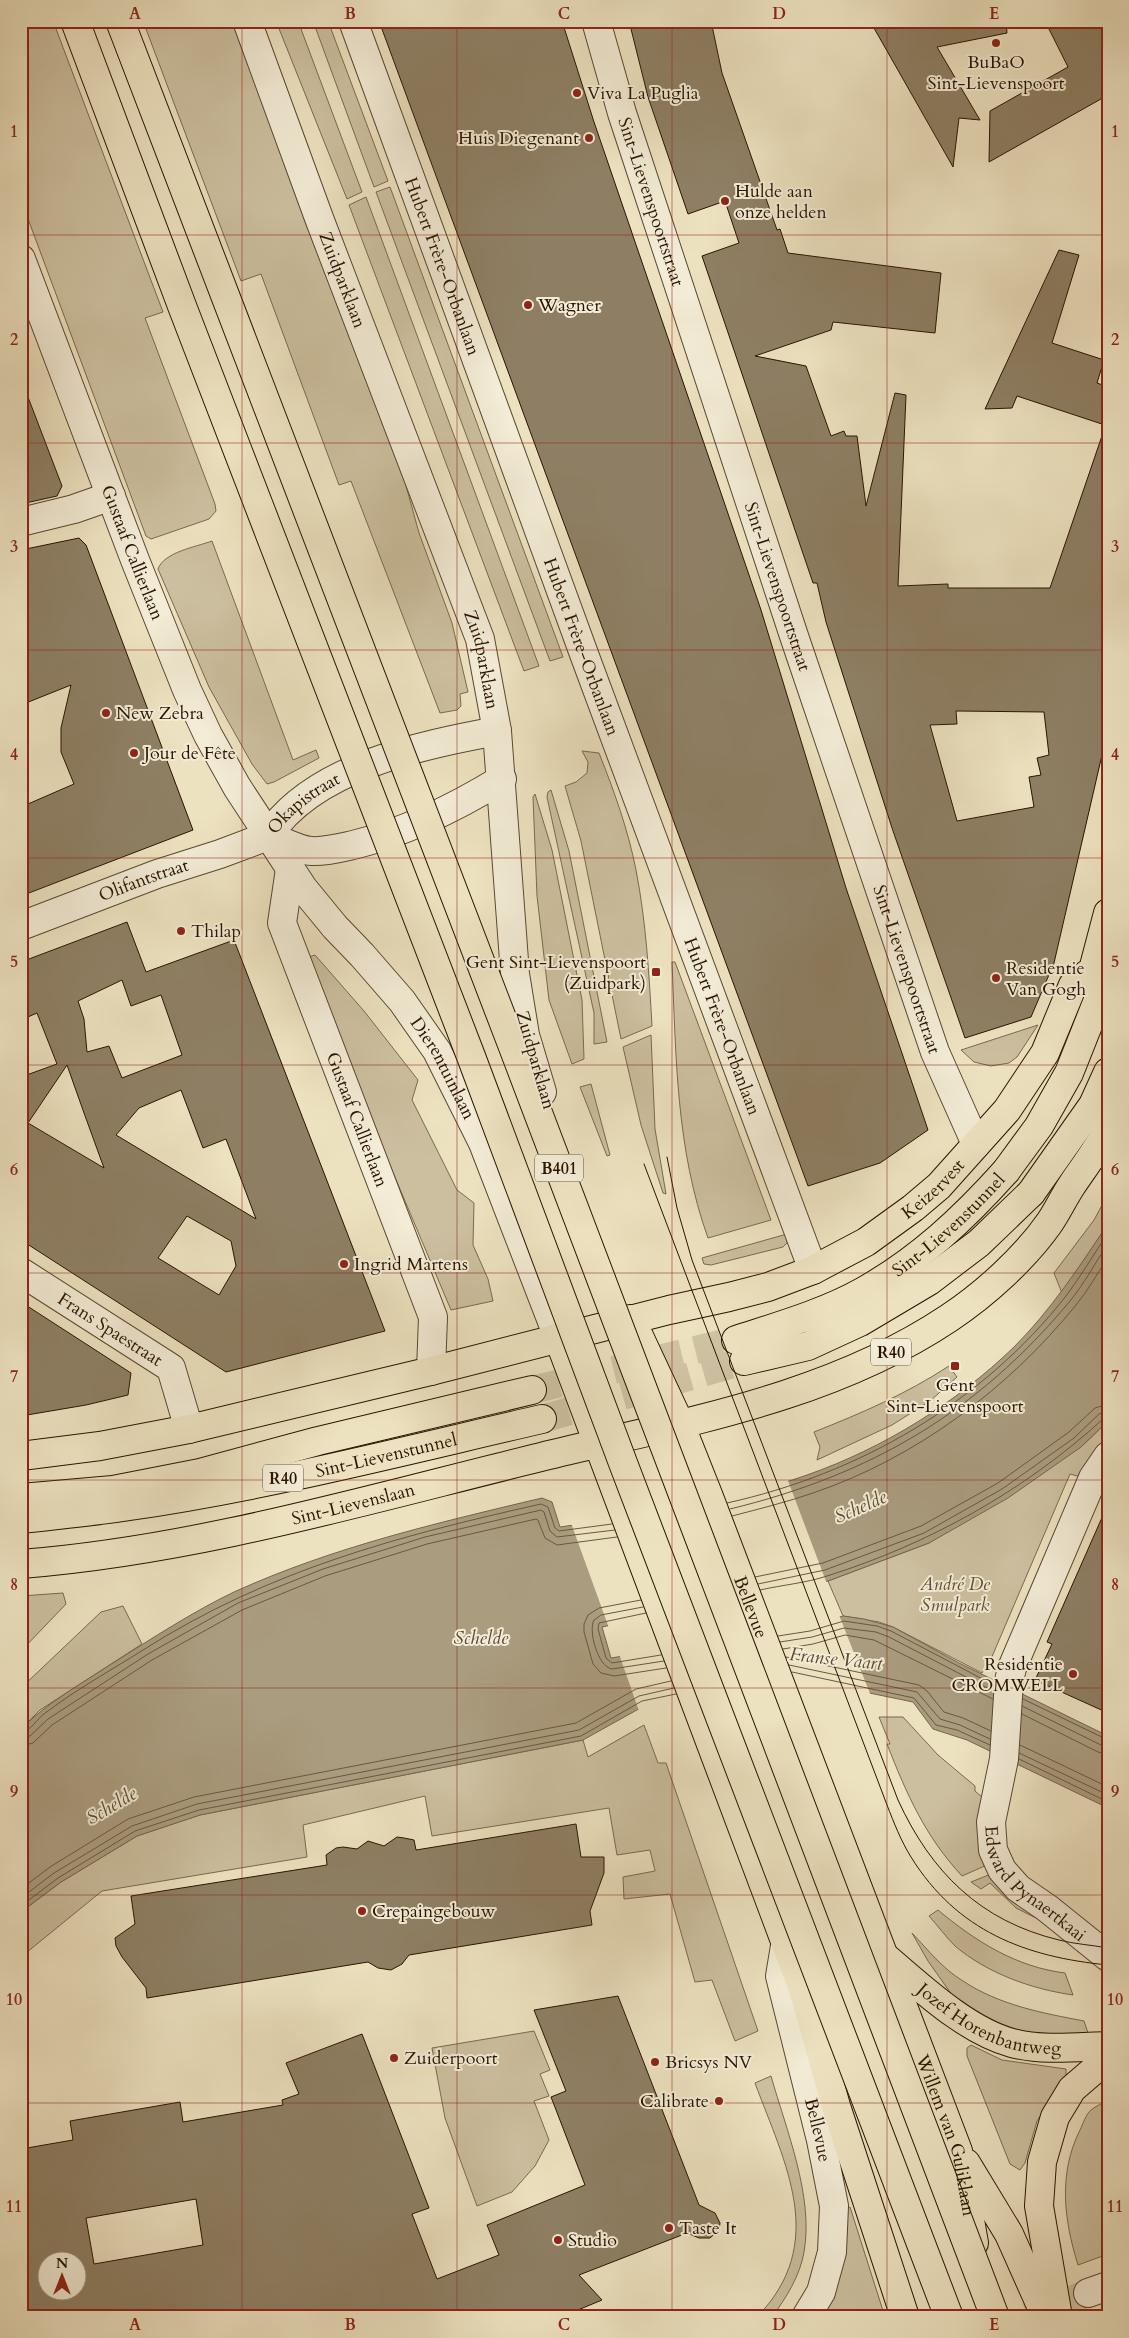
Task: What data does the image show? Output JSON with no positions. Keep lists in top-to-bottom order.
{
  "streets": {
    "main road": [
      "B401",
      "Keizervest",
      "Sint-Lievenstunnel",
      "R40",
      "Sint-Lievenslaan",
      "Bellevue",
      "Jozef Horenbantweg",
      "Willem van Guliklaan"
    ],
    "street": [
      "Sint-Lievenspoortstraat",
      "Hubert Frère-Orbanlaan",
      "Zuidparklaan",
      "Gustaaf Callierlaan",
      "Okapistraat",
      "Olifantstraat",
      "Dierentuinlaan",
      "Frans Spaestraat",
      "Edward Pynaertkaai"
    ]
  },
  "crossings": [
    ["Sint-Lievenspoortstraat", "Keizervest"],
    ["Hubert Frère-Orbanlaan", "Keizervest"],
    ["Zuidparklaan", "Okapistraat"],
    ["Zuidparklaan", "Keizervest"],
    ["Zuidparklaan", "Bellevue"],
    ["Gustaaf Callierlaan", "Okapistraat"],
    ["Gustaaf Callierlaan", "Olifantstraat"],
    ["Gustaaf Callierlaan", "Dierentuinlaan"],
    ["Okapistraat", "Olifantstraat"],
    ["Okapistraat", "Dierentuinlaan"],
    ["Olifantstraat", "Dierentuinlaan"],
    ["Keizervest", "Sint-Lievenstunnel"],
    ["Keizervest", "Bellevue"],
    ["R40", "Sint-Lievenslaan"],
    ["R40", "Bellevue"],
    ["Sint-Lievenslaan", "Bellevue"],
    ["Bellevue", "Jozef Horenbantweg"],
    ["Bellevue", "Willem van Guliklaan"],
    ["Jozef Horenbantweg", "Willem van Guliklaan"]
  ],
  "water": ["Schelde", "Franse Vaart"],
  "parks": ["André De Smulpark"],
  "places": {
    "other": [
      "BuBaO Sint-Lievenspoort",
      "Viva La Puglia",
      "Huis Diegenant",
      "Hulde aan onze helden",
      "Wagner",
      "New Zebra",
      "Jour de Fête",
      "Thilap",
      "Residentie Van Gogh",
      "Ingrid Martens",
      "Residentie CROMWELL",
      "Crepaingebouw",
      "Zuiderpoort",
      "Bricsys NV",
      "Calibrate",
      "Taste It",
      "Studio"
    ],
    "transit": ["Gent Sint-Lievenspoort (Zuidpark)", "Gent Sint-Lievenspoort"]
  },
  "north": "top",
  "grid": {
    "columns": [
      "A",
      "B",
      "C",
      "D",
      "E"
    ],
    "rows": [
      "1",
      "2",
      "3",
      "4",
      "5",
      "6",
      "7",
      "8",
      "9",
      "10",
      "11"
    ]
  }
}
